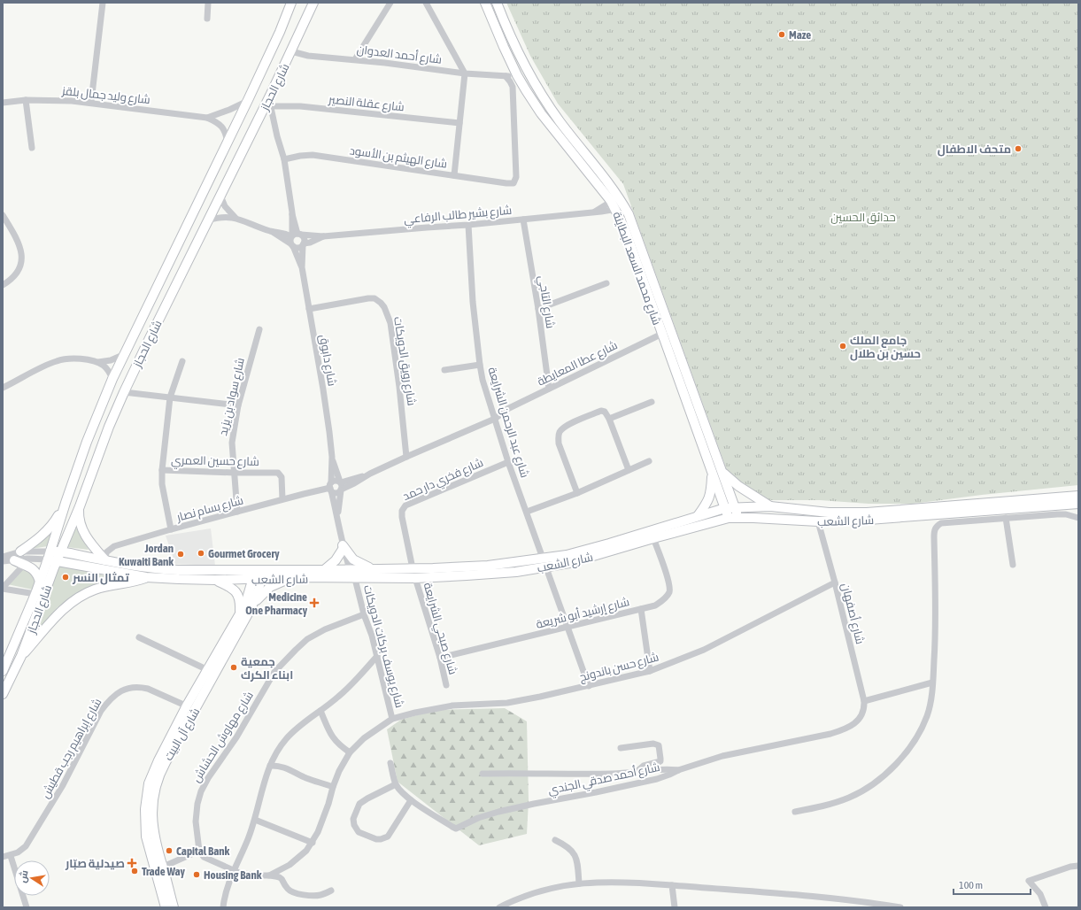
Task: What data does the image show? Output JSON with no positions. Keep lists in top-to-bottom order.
{
  "streets": {
    "main road": [
      "شارع الحجاز",
      "شارع محمد السعد البطاينة",
      "شارع الشعب",
      "شارع آل البيت"
    ],
    "street": [
      "شارع أحمد العدوان",
      "شارع وليد جمال بلقز",
      "شارع عقلة النصير",
      "شارع الهيثم بن الأسود",
      "شارع بشير طالب الرفاعي",
      "شارع التاجي",
      "شارع دابوق",
      "شارع رويق الدويكات",
      "شارع عطا المعايطة",
      "شارع سواد بن يزيد",
      "شارع عبد الرحمن الشرايعة",
      "شارع حسين العمري",
      "شارع فخري دار حمد",
      "شارع بسام نصار",
      "شارع إرشيد أبو شريعة",
      "شارع أصفهان",
      "شارع صبحي الشرايعة",
      "شارع يوسف بركات الدويكات",
      "شارع حسن باندونج",
      "شارع مهاوش الحشاش",
      "شارع إبراهيم رجب قطيش",
      "شارع أحمد صدقي الجندي"
    ]
  },
  "crossings": [
    ["شارع أحمد العدوان", "شارع الحجاز"],
    ["شارع أحمد العدوان", "شارع الهيثم بن الأسود"],
    ["شارع أحمد العدوان", "شارع محمد السعد البطاينة"],
    ["شارع الحجاز", "شارع وليد جمال بلقز"],
    ["شارع الحجاز", "شارع بشير طالب الرفاعي"],
    ["شارع الحجاز", "شارع الشعب"],
    ["شارع عقلة النصير", "شارع الهيثم بن الأسود"],
    ["شارع بشير طالب الرفاعي", "شارع محمد السعد البطاينة"],
    ["شارع بشير طالب الرفاعي", "شارع التاجي"],
    ["شارع بشير طالب الرفاعي", "شارع دابوق"],
    ["شارع بشير طالب الرفاعي", "شارع عبد الرحمن الشرايعة"],
    ["شارع محمد السعد البطاينة", "شارع عطا المعايطة"],
    ["شارع محمد السعد البطاينة", "شارع الشعب"],
    ["شارع التاجي", "شارع عطا المعايطة"],
    ["شارع دابوق", "شارع رويق الدويكات"],
    ["شارع دابوق", "شارع بسام نصار"],
    ["شارع دابوق", "شارع الشعب"],
    ["شارع عطا المعايطة", "شارع عبد الرحمن الشرايعة"],
    ["شارع سواد بن يزيد", "شارع حسين العمري"],
    ["شارع سواد بن يزيد", "شارع بسام نصار"],
    ["شارع عبد الرحمن الشرايعة", "شارع فخري دار حمد"],
    ["شارع عبد الرحمن الشرايعة", "شارع الشعب"],
    ["شارع عبد الرحمن الشرايعة", "شارع إرشيد أبو شريعة"],
    ["شارع عبد الرحمن الشرايعة", "شارع حسن باندونج"],
    ["شارع حسين العمري", "شارع بسام نصار"],
    ["شارع فخري دار حمد", "شارع الشعب"],
    ["شارع بسام نصار", "شارع الشعب"],
    ["شارع الشعب", "شارع إرشيد أبو شريعة"],
    ["شارع الشعب", "شارع أصفهان"],
    ["شارع الشعب", "شارع صبحي الشرايعة"],
    ["شارع الشعب", "شارع يوسف بركات الدويكات"],
    ["شارع الشعب", "شارع آل البيت"],
    ["شارع إرشيد أبو شريعة", "شارع صبحي الشرايعة"],
    ["شارع أصفهان", "شارع حسن باندونج"],
    ["شارع أصفهان", "شارع أحمد صدقي الجندي"],
    ["شارع يوسف بركات الدويكات", "شارع حسن باندونج"],
    ["شارع يوسف بركات الدويكات", "شارع مهاوش الحشاش"],
    ["شارع آل البيت", "شارع إبراهيم رجب قطيش"]
  ],
  "parks": ["حدائق الحسين"],
  "places": {
    "other": [
      "Maze",
      "متحف الاطفال",
      "جامع الملك حسين بن طلال",
      "Gourmet Grocery",
      "Jordan Kuwaiti Bank",
      "تمثال النسر",
      "جمعية ابناء الكرك",
      "Capital Bank",
      "Trade Way",
      "Housing Bank"
    ],
    "health": ["Medicine One Pharmacy", "صيدلية صبّار"]
  },
  "scale_bar": "100 m",
  "north": "left"
}
